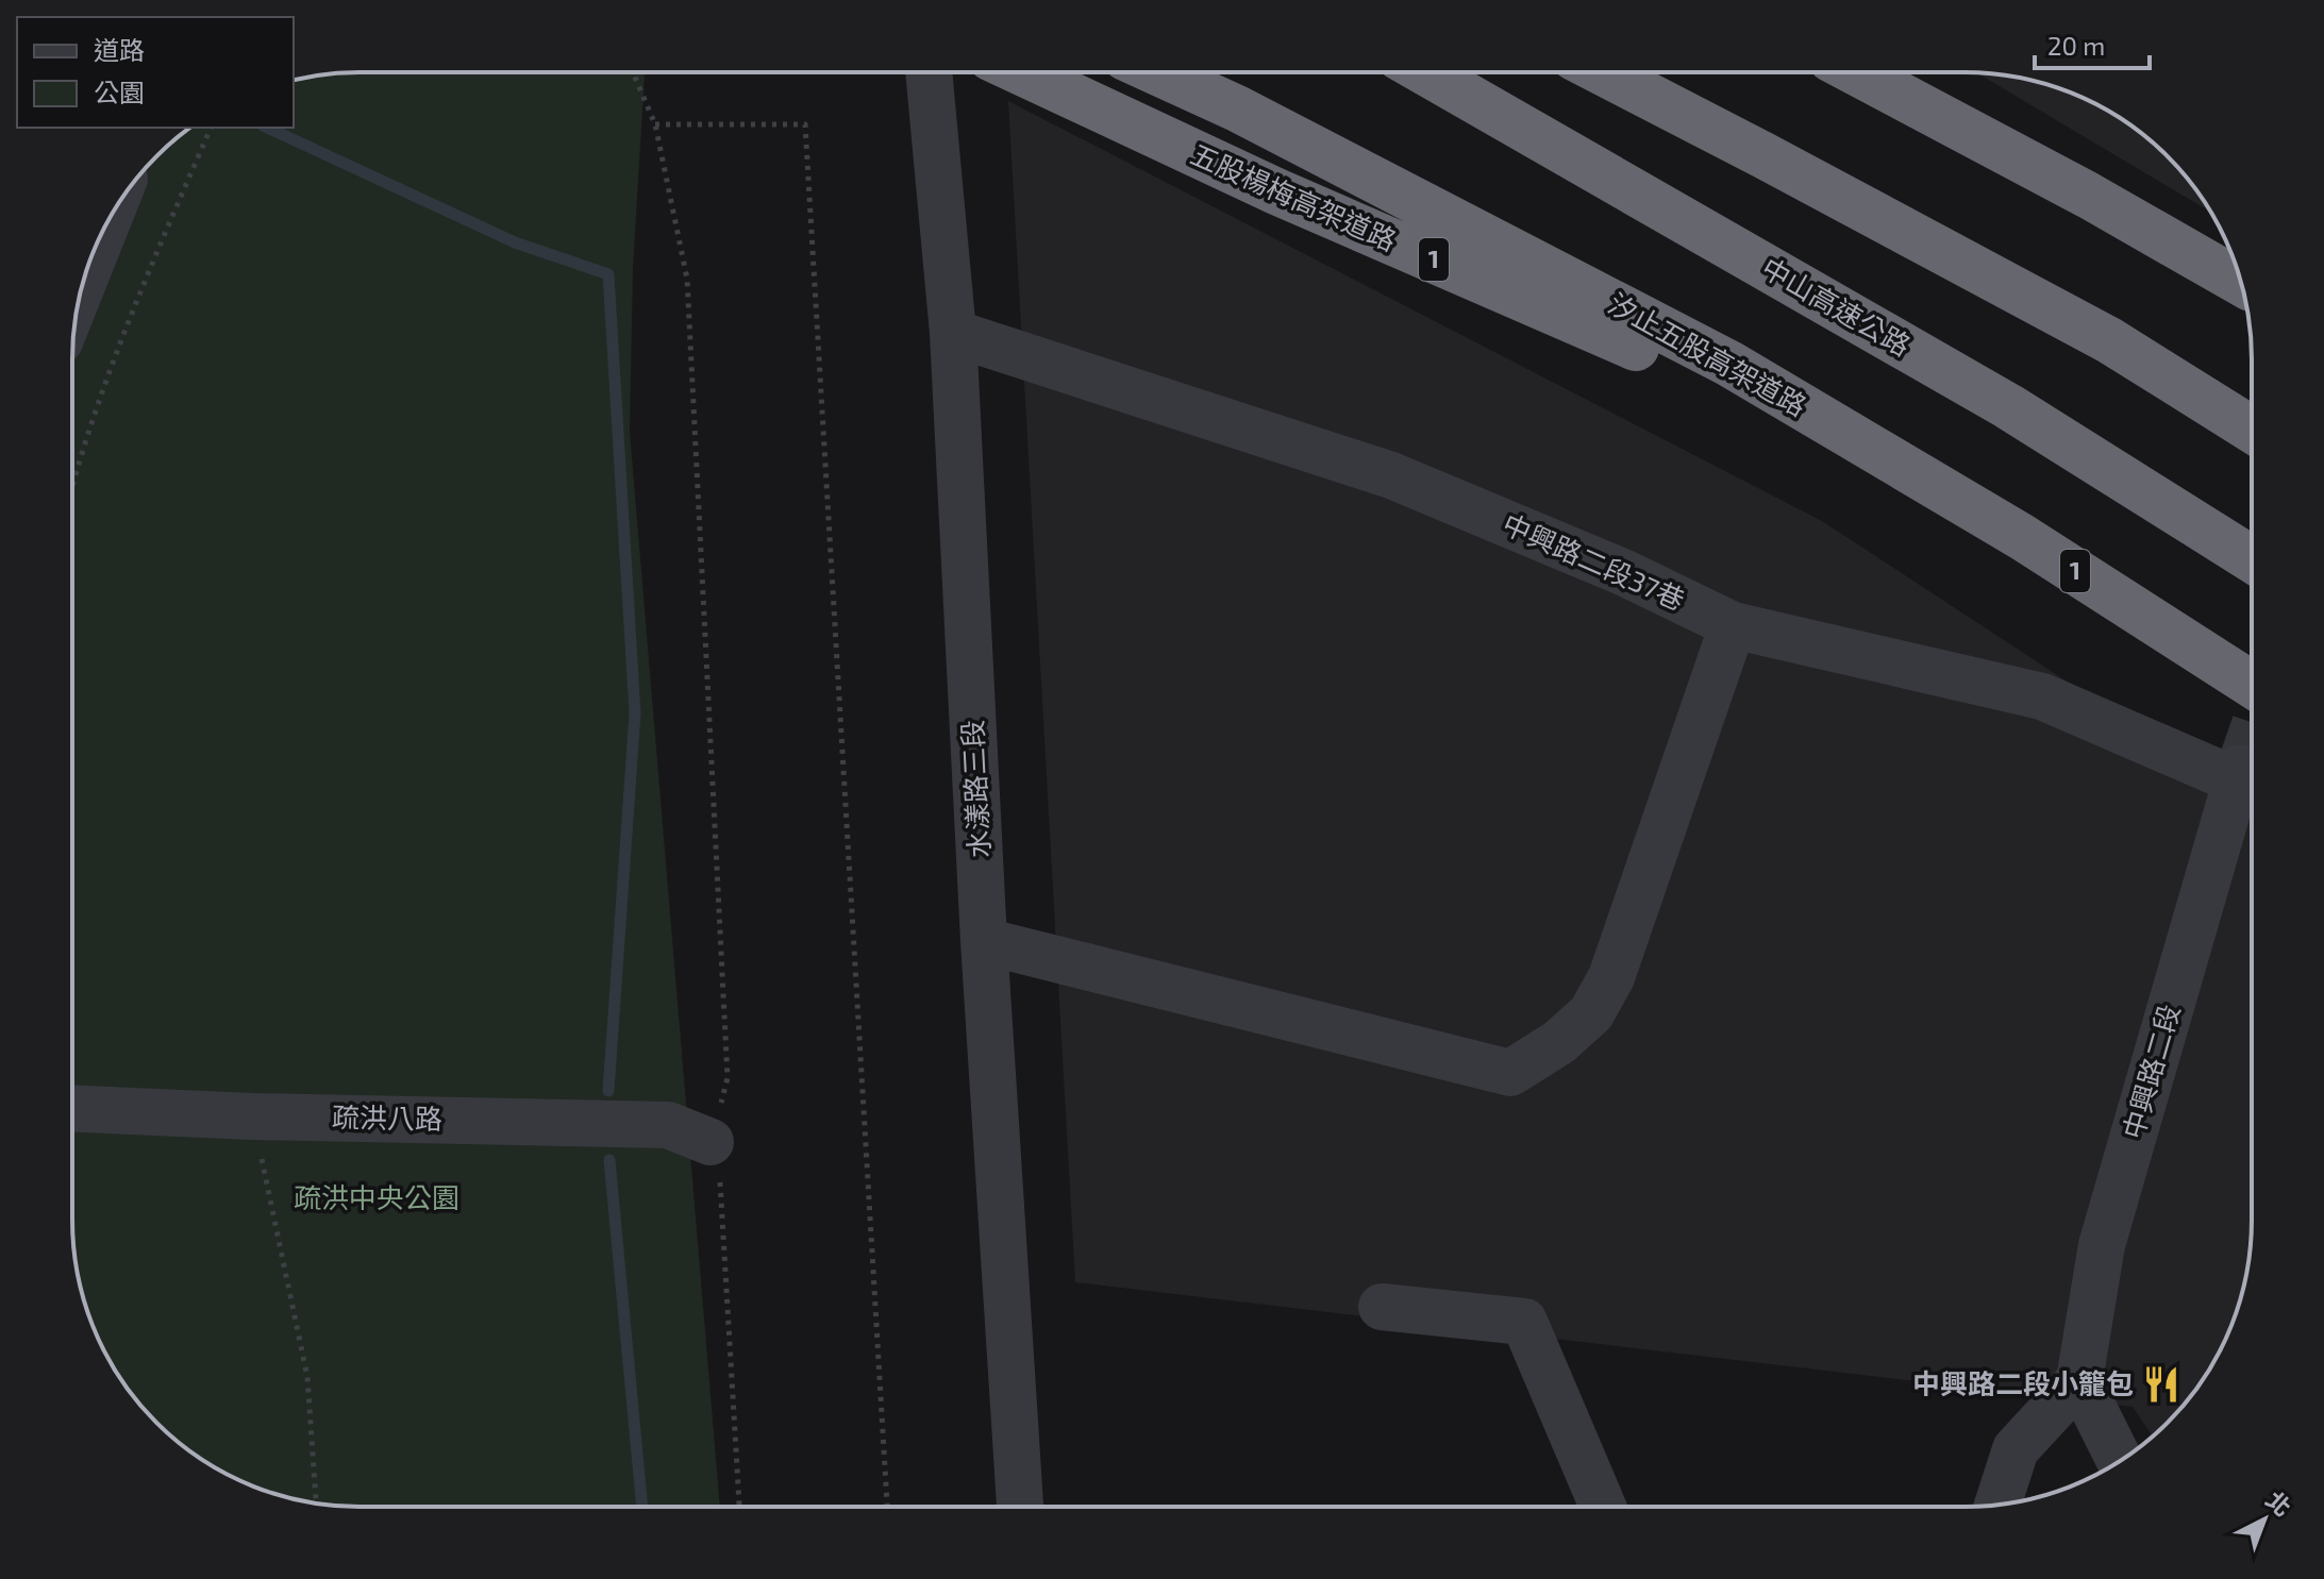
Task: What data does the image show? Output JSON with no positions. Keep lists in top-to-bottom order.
{
  "streets": {
    "highway": [
      "五股楊梅高架道路",
      "1",
      "中山高速公路",
      "汐止五股高架道路"
    ],
    "street": [
      "中興路二段37巷",
      "水漾路三段",
      "中興路二段",
      "疏洪八路"
    ]
  },
  "crossings": [
    ["五股楊梅高架道路", "汐止五股高架道路"],
    ["中興路二段37巷", "水漾路三段"],
    ["中興路二段37巷", "中興路二段"]
  ],
  "parks": ["疏洪中央公園"],
  "places": {
    "restaurant": ["中興路二段小籠包"]
  },
  "legend": ["道路", "公園"],
  "scale_bar": "20 m",
  "north": "top right"
}
